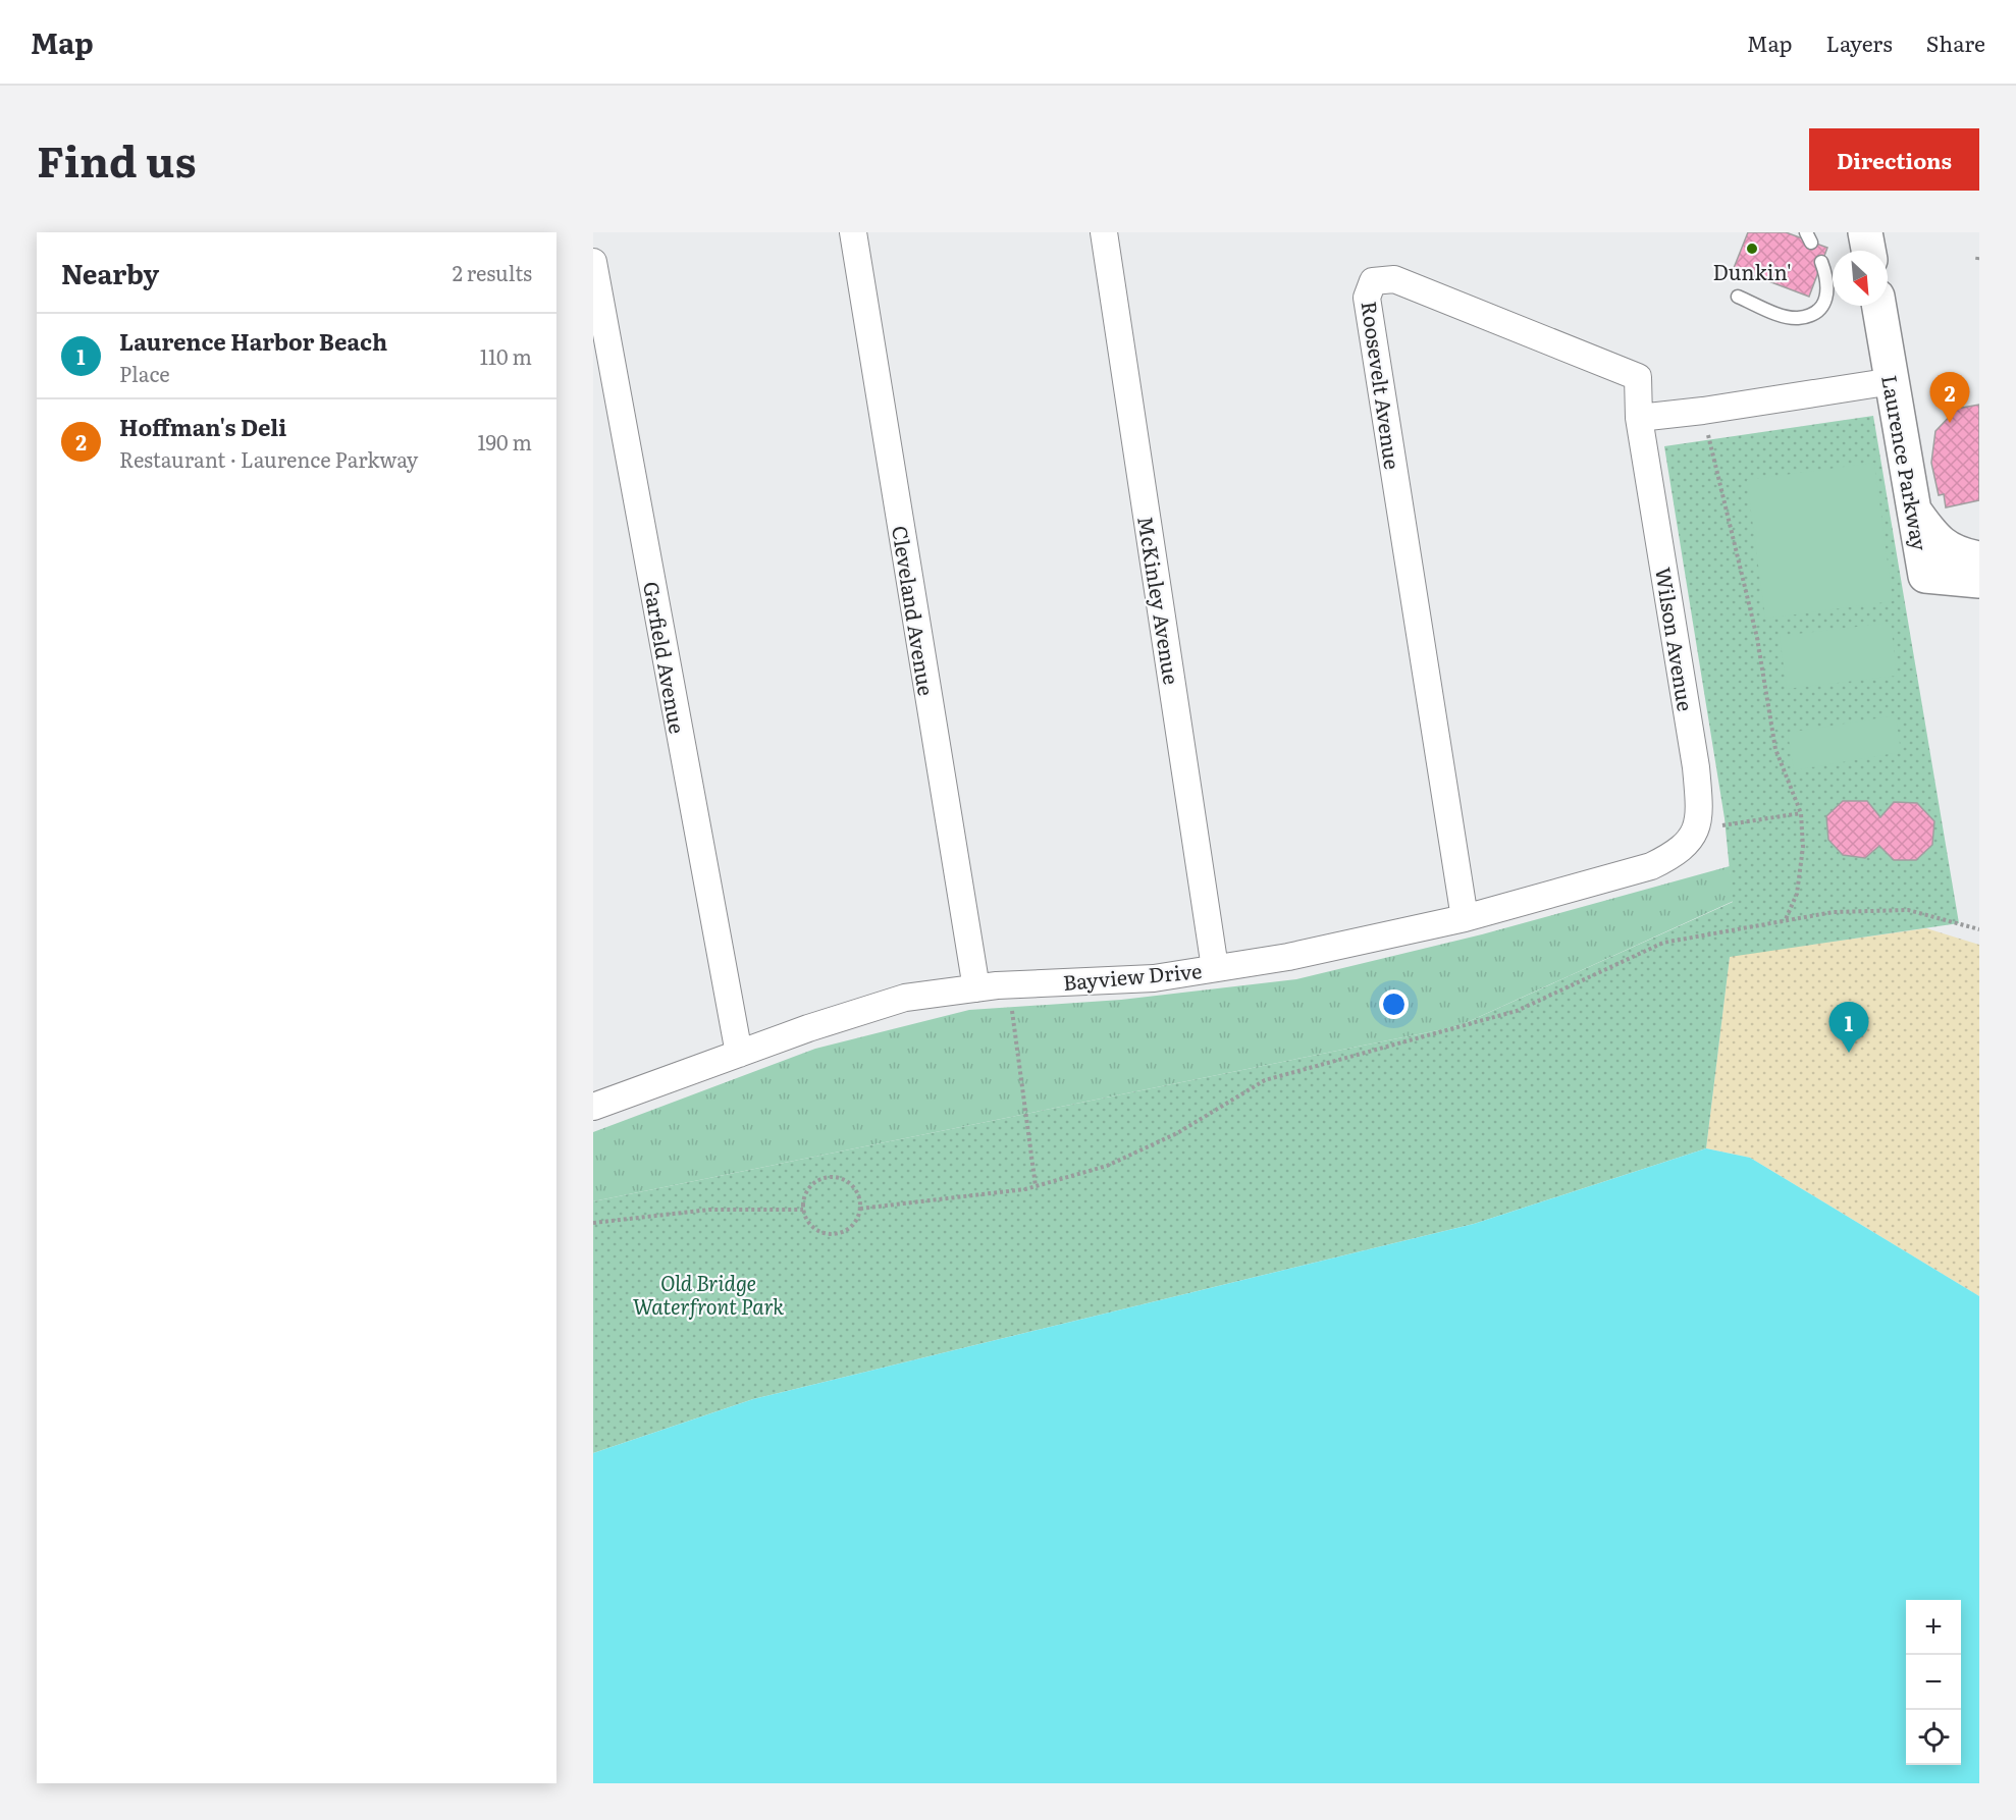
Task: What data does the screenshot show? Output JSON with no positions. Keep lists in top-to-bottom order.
{
  "streets": {
    "main road": ["Laurence Parkway"],
    "street": [
      "Roosevelt Avenue",
      "McKinley Avenue",
      "Cleveland Avenue",
      "Wilson Avenue",
      "Garfield Avenue",
      "Bayview Drive"
    ]
  },
  "crossings": [
    ["Roosevelt Avenue", "Wilson Avenue"],
    ["Roosevelt Avenue", "Bayview Drive"],
    ["McKinley Avenue", "Bayview Drive"],
    ["Cleveland Avenue", "Bayview Drive"],
    ["Wilson Avenue", "Bayview Drive"],
    ["Garfield Avenue", "Bayview Drive"]
  ],
  "parks": ["Old Bridge Waterfront Park"],
  "places": ["Dunkin'"],
  "north": "bottom right",
  "page": {
    "header": "Map",
    "nav": ["Map", "Layers", "Share"],
    "title": "Find us",
    "buttons": "Directions",
    "heading": ["Nearby", "2 results"],
    "list": [
      {
        "mark": "1",
        "name": "Laurence Harbor Beach",
        "note": "Place",
        "value": "110 m"
      },
      {
        "mark": "2",
        "name": "Hoffman's Deli",
        "note": "Restaurant · Laurence Parkway",
        "value": "190 m"
      }
    ],
    "pins": ["2", "1"],
    "map_buttons": ["+", "−"]
  }
}
